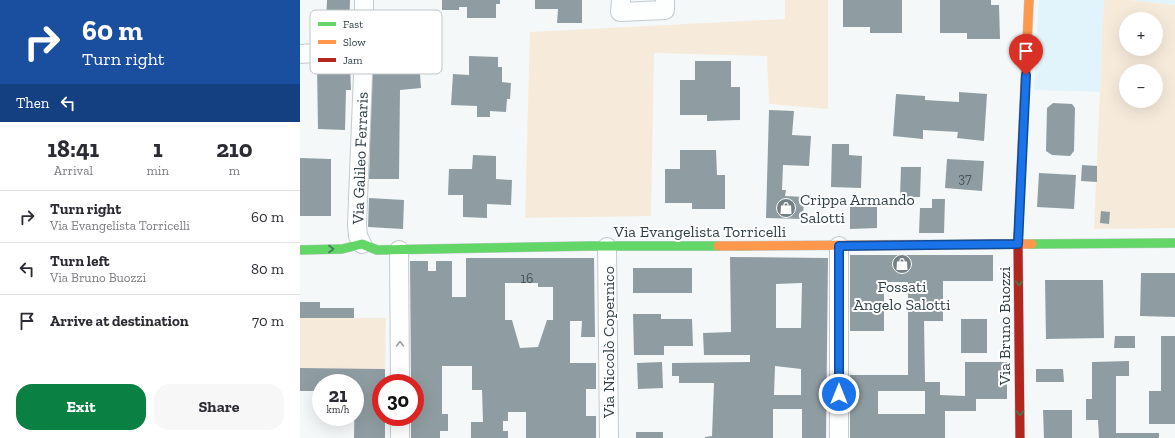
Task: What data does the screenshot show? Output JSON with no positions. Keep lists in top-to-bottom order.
{
  "streets": {
    "street": [
      "Via Galileo Ferraris",
      "Via Evangelista Torricelli",
      "Via Bruno Buozzi",
      "Via Niccolò Copernico"
    ]
  },
  "crossings": [
    ["Via Galileo Ferraris", "Via Evangelista Torricelli"],
    ["Via Evangelista Torricelli", "Via Bruno Buozzi"],
    ["Via Evangelista Torricelli", "Via Niccolò Copernico"]
  ],
  "one_way": ["Via Bruno Buozzi"],
  "places": {
    "shop": ["Crippa Armando Salotti", "Fossati Angelo Salotti"]
  },
  "house_numbers": ["37", "16"],
  "legend": ["Fast", "Slow", "Jam"],
  "page": {
    "turn": ["60 m", "Turn right"],
    "map_buttons": ["+", "−"],
    "then": "Then",
    "eta": [
      "18:41",
      "Arrival",
      "1",
      "min",
      "210",
      "m"
    ],
    "list": [
      {
        "name": "Turn right",
        "note": "Via Evangelista Torricelli",
        "value": "60 m"
      },
      {
        "name": "Turn left",
        "note": "Via Bruno Buozzi",
        "value": "80 m"
      },
      {
        "name": "Arrive at destination",
        "value": "70 m"
      }
    ],
    "speed": "21 km/h",
    "limit": "30",
    "buttons": ["Exit", "Share"]
  }
}
